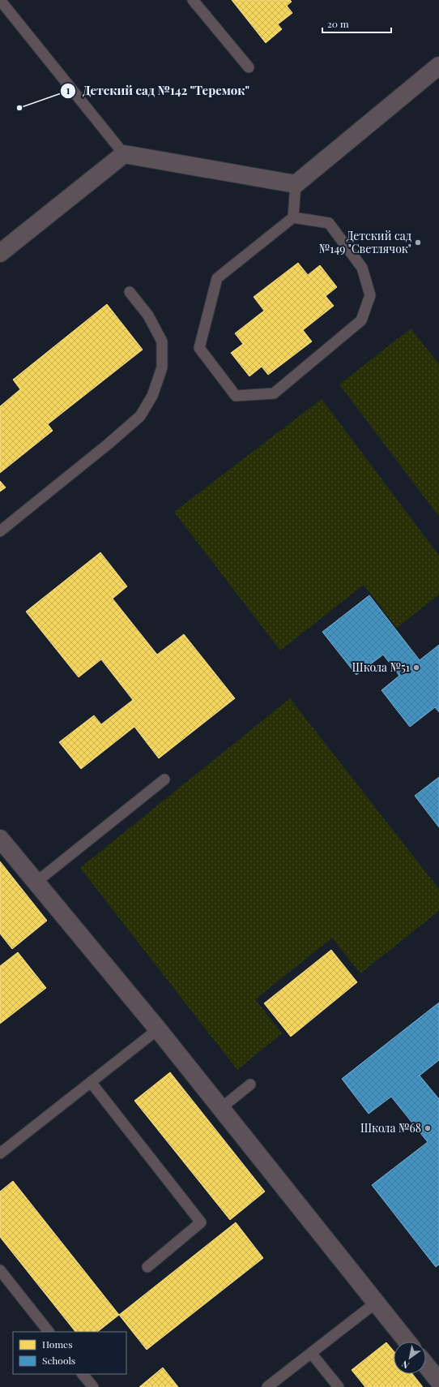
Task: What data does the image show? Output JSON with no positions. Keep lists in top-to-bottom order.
{
  "places": [
    "Детский сад №142 \"Теремок\"",
    "Детский сад №149 \"Светлячок\"",
    "Школа №51",
    "Школа №68"
  ],
  "legend": ["Homes", "Schools"],
  "scale_bar": "20 m",
  "north": "bottom left"
}
